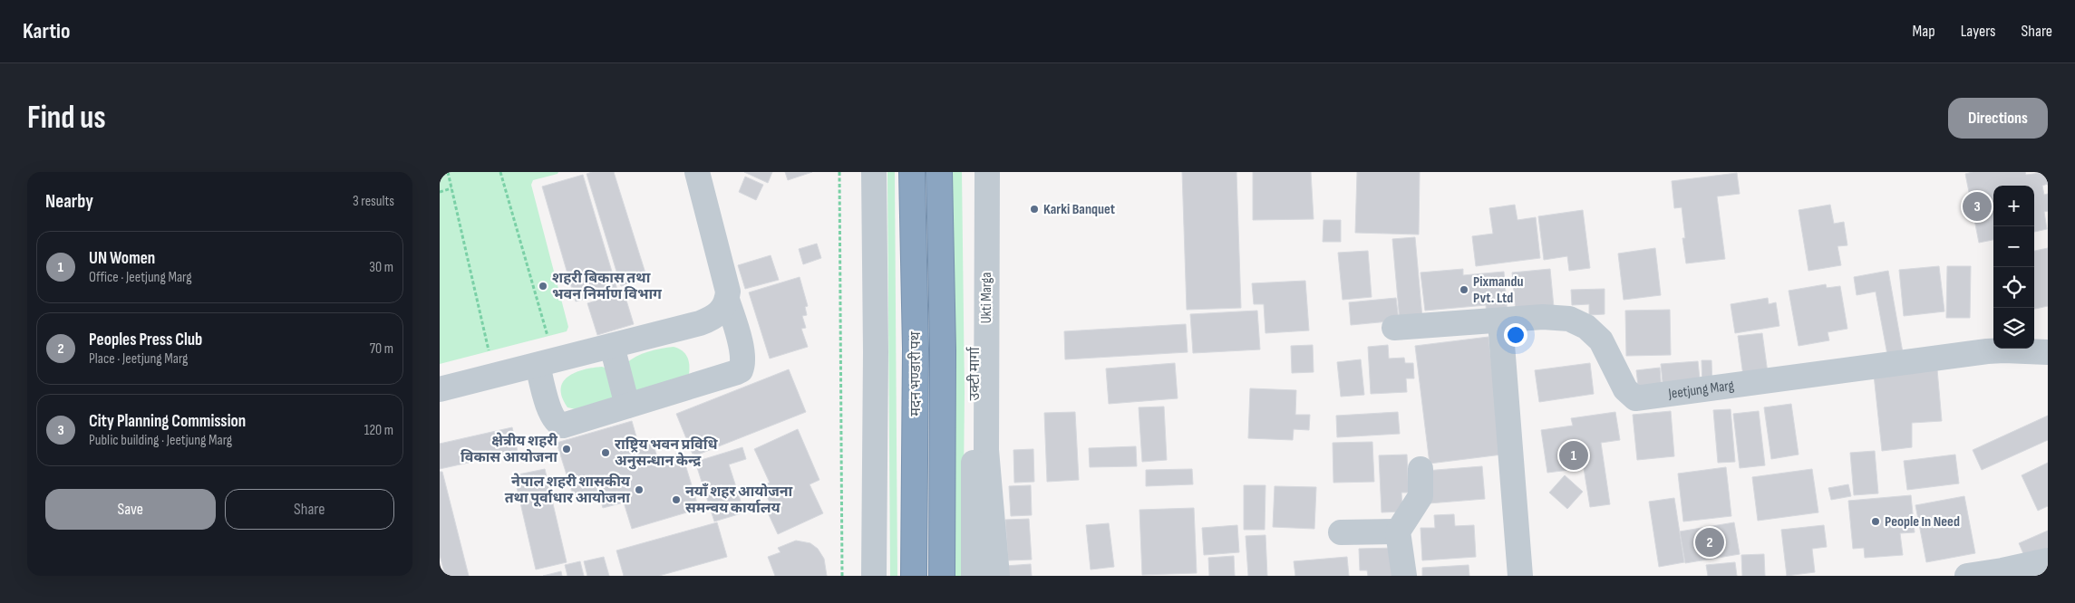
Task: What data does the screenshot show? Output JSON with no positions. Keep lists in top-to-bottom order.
{
  "streets": {
    "highway": ["मदन भण्डारी पथ"],
    "street": ["Ukti Marga", "उक्टी मार्गा", "Jeetjung Marg"]
  },
  "places": [
    "Karki Banquet",
    "शहरी बिकास तथा भवन निर्माण विभाग",
    "Pixmandu Pvt. Ltd",
    "क्षेत्रीय शहरी विकास आयोजना",
    "राष्ट्रिय भवन प्रविधि अनुसन्धान केन्द्र",
    "नेपाल शहरी शासकीय तथा पूर्वाधार आयोजना",
    "नयाँ शहर आयोजना समन्वय कार्यालय",
    "People In Need"
  ],
  "page": {
    "header": "Kartio",
    "nav": ["Map", "Layers", "Share"],
    "buttons": [
      "Directions",
      ["Save", "Share"]
    ],
    "title": "Find us",
    "heading": ["Nearby", "3 results"],
    "map_buttons": ["+", "−"],
    "pins": ["3", "1", "2"],
    "list": [
      {
        "mark": "1",
        "name": "UN Women",
        "note": "Office · Jeetjung Marg",
        "value": "30 m"
      },
      {
        "mark": "2",
        "name": "Peoples Press Club",
        "note": "Place · Jeetjung Marg",
        "value": "70 m"
      },
      {
        "mark": "3",
        "name": "City Planning Commission",
        "note": "Public building · Jeetjung Marg",
        "value": "120 m"
      }
    ]
  }
}
